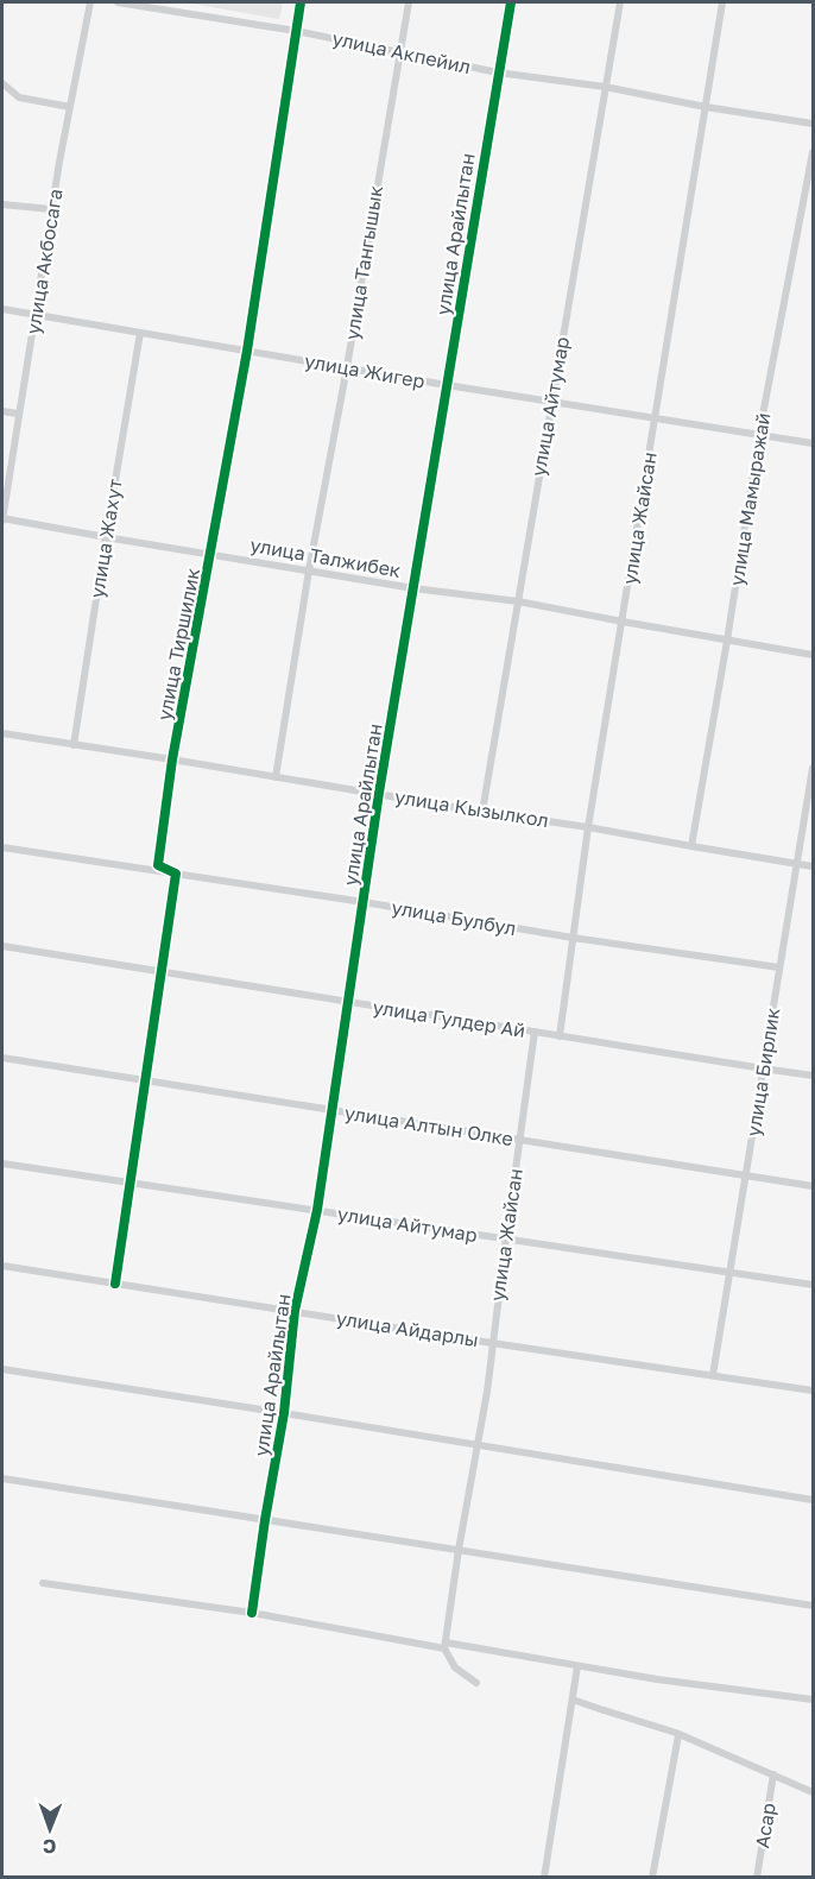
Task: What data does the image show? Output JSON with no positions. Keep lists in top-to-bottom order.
{
  "streets": {
    "street": [
      "улица Акпейил",
      "улица Арайлытан",
      "улица Акбосага",
      "улица Тангышык",
      "улица Жигер",
      "улица Айтумар",
      "улица Мамыражай",
      "улица Жайсан",
      "улица Жахут",
      "улица Талжибек",
      "улица Тиршилик",
      "улица Кызылкол",
      "улица Булбул",
      "улица Гулдер Ай",
      "улица Бирлик",
      "улица Алтын Олке",
      "улица Айдарлы",
      "Асар"
    ]
  },
  "crossings": [
    ["улица Акпейил", "улица Арайлытан"],
    ["улица Акпейил", "улица Тангышык"],
    ["улица Акпейил", "улица Айтумар"],
    ["улица Акпейил", "улица Жайсан"],
    ["улица Акпейил", "улица Тиршилик"],
    ["улица Арайлытан", "улица Жигер"],
    ["улица Арайлытан", "улица Айтумар"],
    ["улица Арайлытан", "улица Талжибек"],
    ["улица Арайлытан", "улица Кызылкол"],
    ["улица Арайлытан", "улица Булбул"],
    ["улица Арайлытан", "улица Гулдер Ай"],
    ["улица Арайлытан", "улица Алтын Олке"],
    ["улица Арайлытан", "улица Айдарлы"],
    ["улица Акбосага", "улица Жигер"],
    ["улица Акбосага", "улица Талжибек"],
    ["улица Тангышык", "улица Жигер"],
    ["улица Тангышык", "улица Талжибек"],
    ["улица Тангышык", "улица Кызылкол"],
    ["улица Жигер", "улица Айтумар"],
    ["улица Жигер", "улица Мамыражай"],
    ["улица Жигер", "улица Жайсан"],
    ["улица Жигер", "улица Жахут"],
    ["улица Жигер", "улица Тиршилик"],
    ["улица Айтумар", "улица Жайсан"],
    ["улица Айтумар", "улица Талжибек"],
    ["улица Айтумар", "улица Кызылкол"],
    ["улица Айтумар", "улица Бирлик"],
    ["улица Мамыражай", "улица Талжибек"],
    ["улица Мамыражай", "улица Кызылкол"],
    ["улица Жайсан", "улица Талжибек"],
    ["улица Жайсан", "улица Кызылкол"],
    ["улица Жайсан", "улица Булбул"],
    ["улица Жайсан", "улица Гулдер Ай"],
    ["улица Жайсан", "улица Алтын Олке"],
    ["улица Жайсан", "улица Айдарлы"],
    ["улица Жахут", "улица Талжибек"],
    ["улица Жахут", "улица Кызылкол"],
    ["улица Талжибек", "улица Тиршилик"],
    ["улица Тиршилик", "улица Кызылкол"],
    ["улица Тиршилик", "улица Булбул"],
    ["улица Кызылкол", "улица Бирлик"],
    ["улица Булбул", "улица Бирлик"],
    ["улица Гулдер Ай", "улица Бирлик"],
    ["улица Бирлик", "улица Алтын Олке"],
    ["улица Бирлик", "улица Айдарлы"]
  ],
  "north": "bottom"
}
